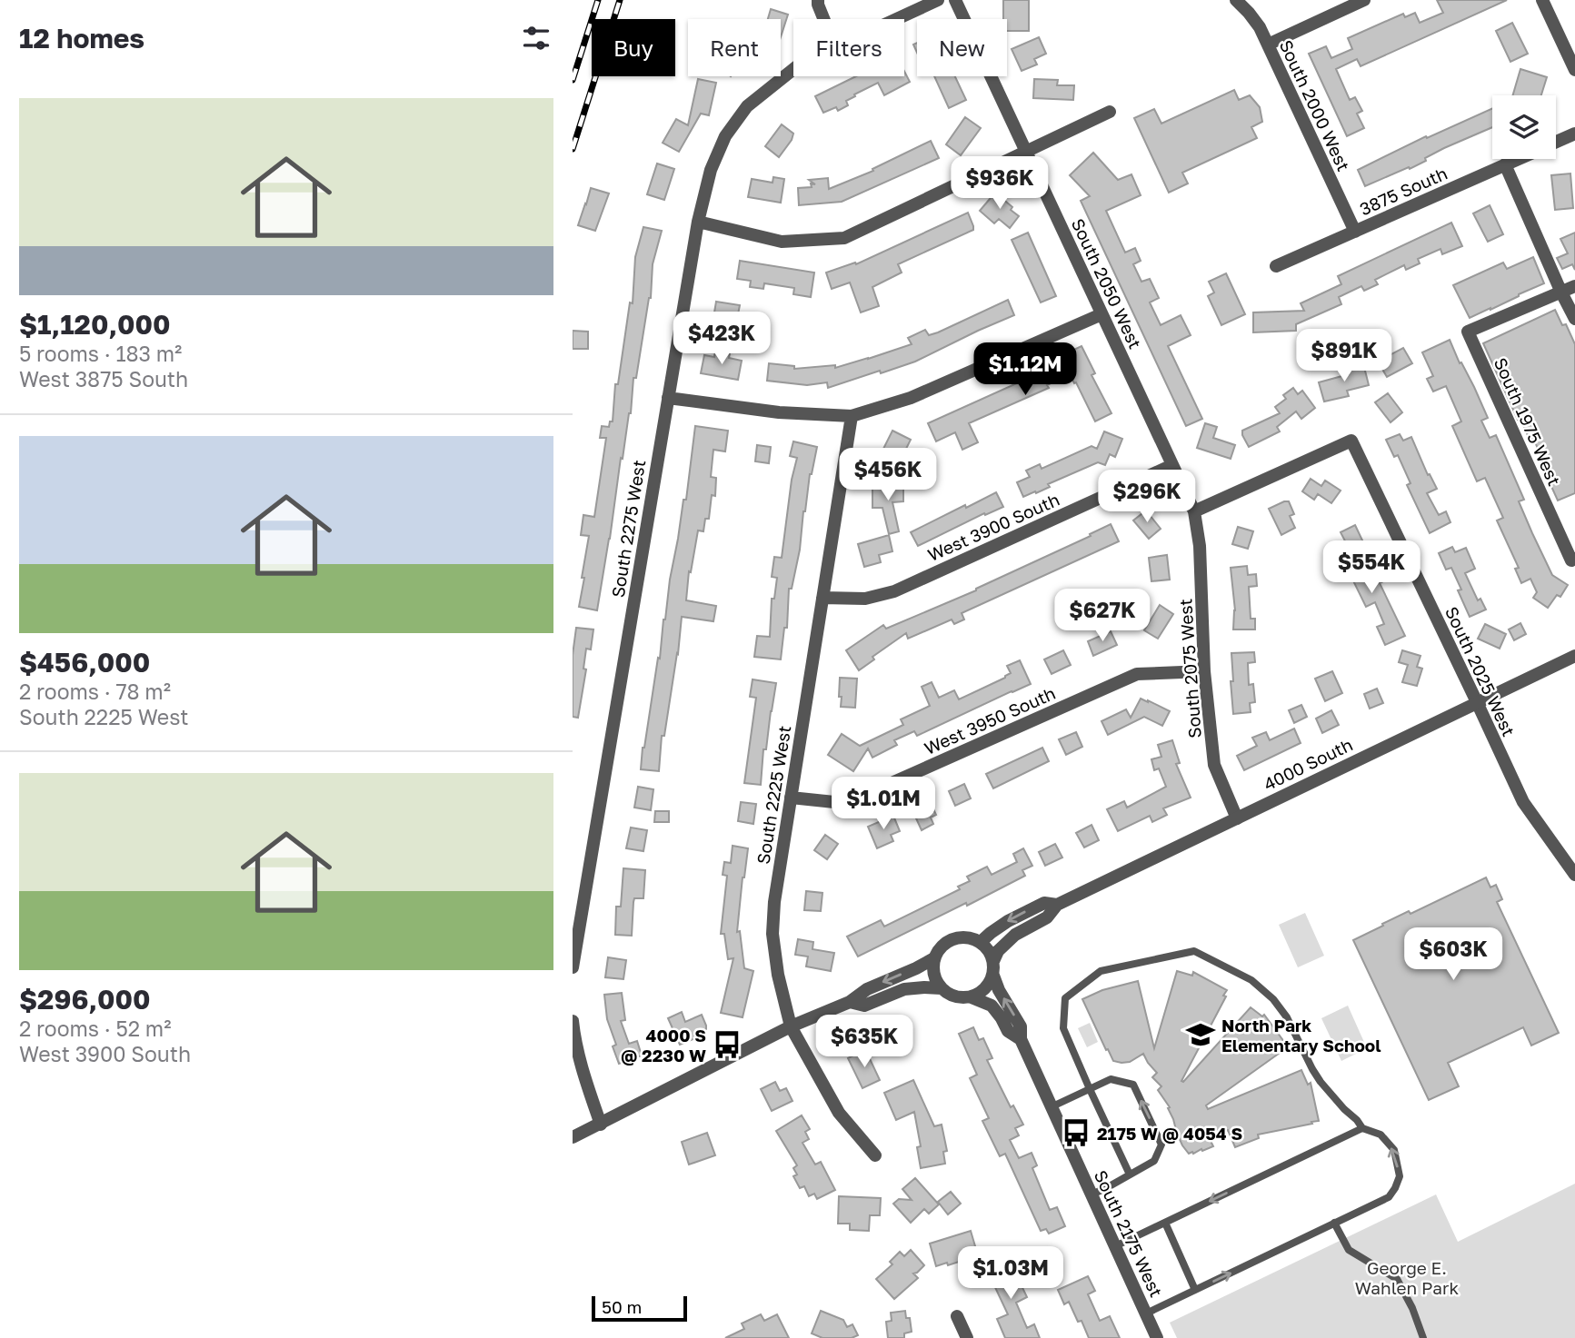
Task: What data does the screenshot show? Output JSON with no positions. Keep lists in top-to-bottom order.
{
  "streets": {
    "street": [
      "South 2000 West",
      "3875 South",
      "South 2050 West",
      "South 1975 West",
      "West 3900 South",
      "South 2275 West",
      "South 2075 West",
      "South 2025 West",
      "West 3950 South",
      "4000 South",
      "South 2225 West",
      "South 2175 West"
    ]
  },
  "crossings": [
    ["South 2000 West", "3875 South"],
    ["South 2050 West", "West 3900 South"],
    ["South 2050 West", "South 2075 West"],
    ["South 2050 West", "South 2025 West"],
    ["West 3900 South", "South 2225 West"],
    ["South 2075 West", "South 2025 West"],
    ["South 2075 West", "West 3950 South"],
    ["South 2075 West", "4000 South"],
    ["South 2025 West", "4000 South"],
    ["West 3950 South", "South 2225 West"],
    ["4000 South", "South 2175 West"]
  ],
  "parks": ["George E. Wahlen Park"],
  "places": {
    "school or university": ["North Park Elementary School"],
    "bus stop": ["4000 S @ 2230 W", "2175 W @ 4054 S"]
  },
  "scale_bar": "50 m",
  "page": {
    "heading": "12 homes",
    "chip": [
      "Buy",
      "Rent",
      "Filters",
      "New"
    ],
    "list": [
      {
        "name": "$1,120,000",
        "note": "5 rooms · 183 m² · West 3875 South"
      },
      {
        "name": "$456,000",
        "note": "2 rooms · 78 m² · South 2225 West"
      },
      {
        "name": "$296,000",
        "note": "2 rooms · 52 m² · West 3900 South"
      }
    ],
    "price": [
      "$936K",
      "$423K",
      "$891K",
      "$1.12M",
      "$456K",
      "$296K",
      "$554K",
      "$627K",
      "$1.01M",
      "$603K",
      "$635K",
      "$1.03M"
    ],
    "scale": "50 m"
  }
}
